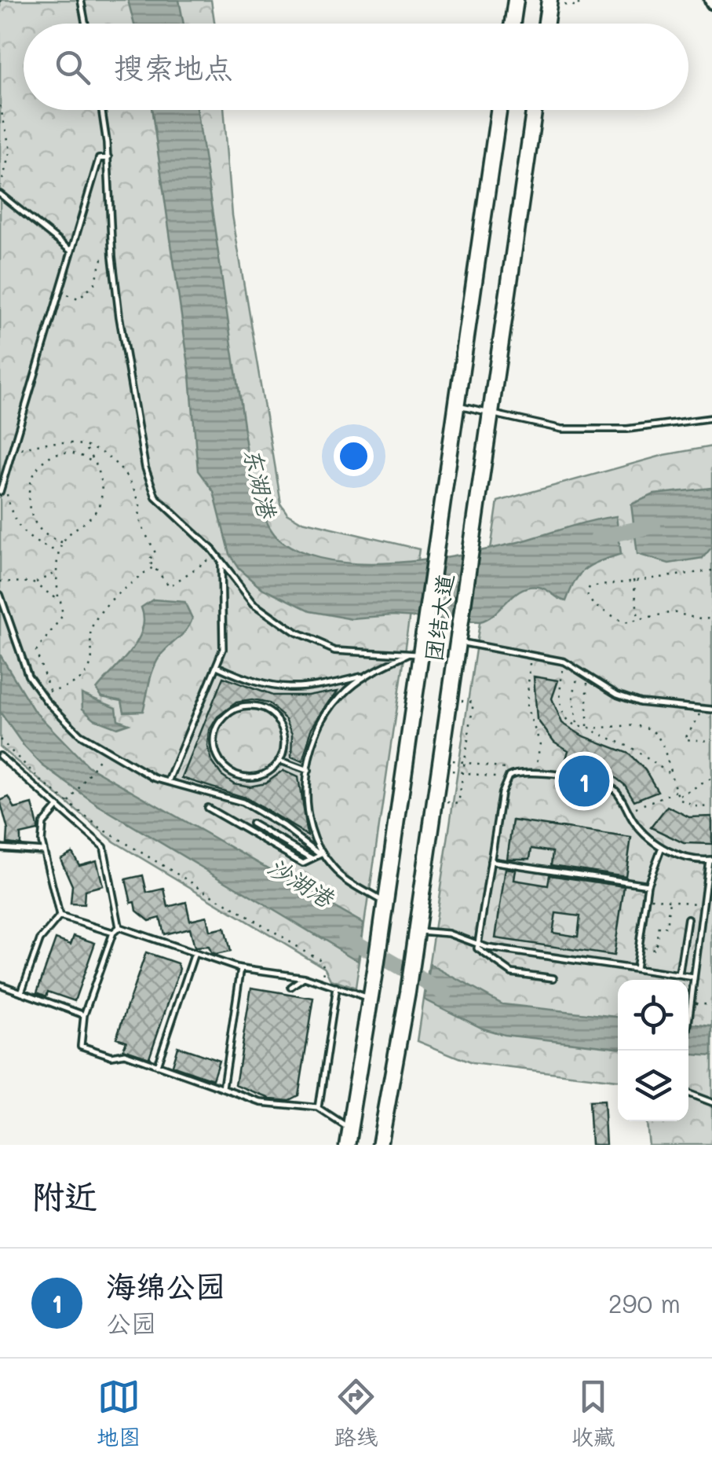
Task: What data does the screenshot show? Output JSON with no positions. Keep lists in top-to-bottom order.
{
  "streets": {
    "main road": ["团结大道"]
  },
  "water": ["东湖港", "沙湖港"],
  "page": {
    "search": "搜索地点",
    "pins": "1",
    "heading": "附近",
    "list": [
      {
        "mark": "1",
        "name": "海绵公园",
        "note": "公园",
        "value": "290 m"
      }
    ],
    "nav": ["地图", "路线", "收藏"]
  }
}
